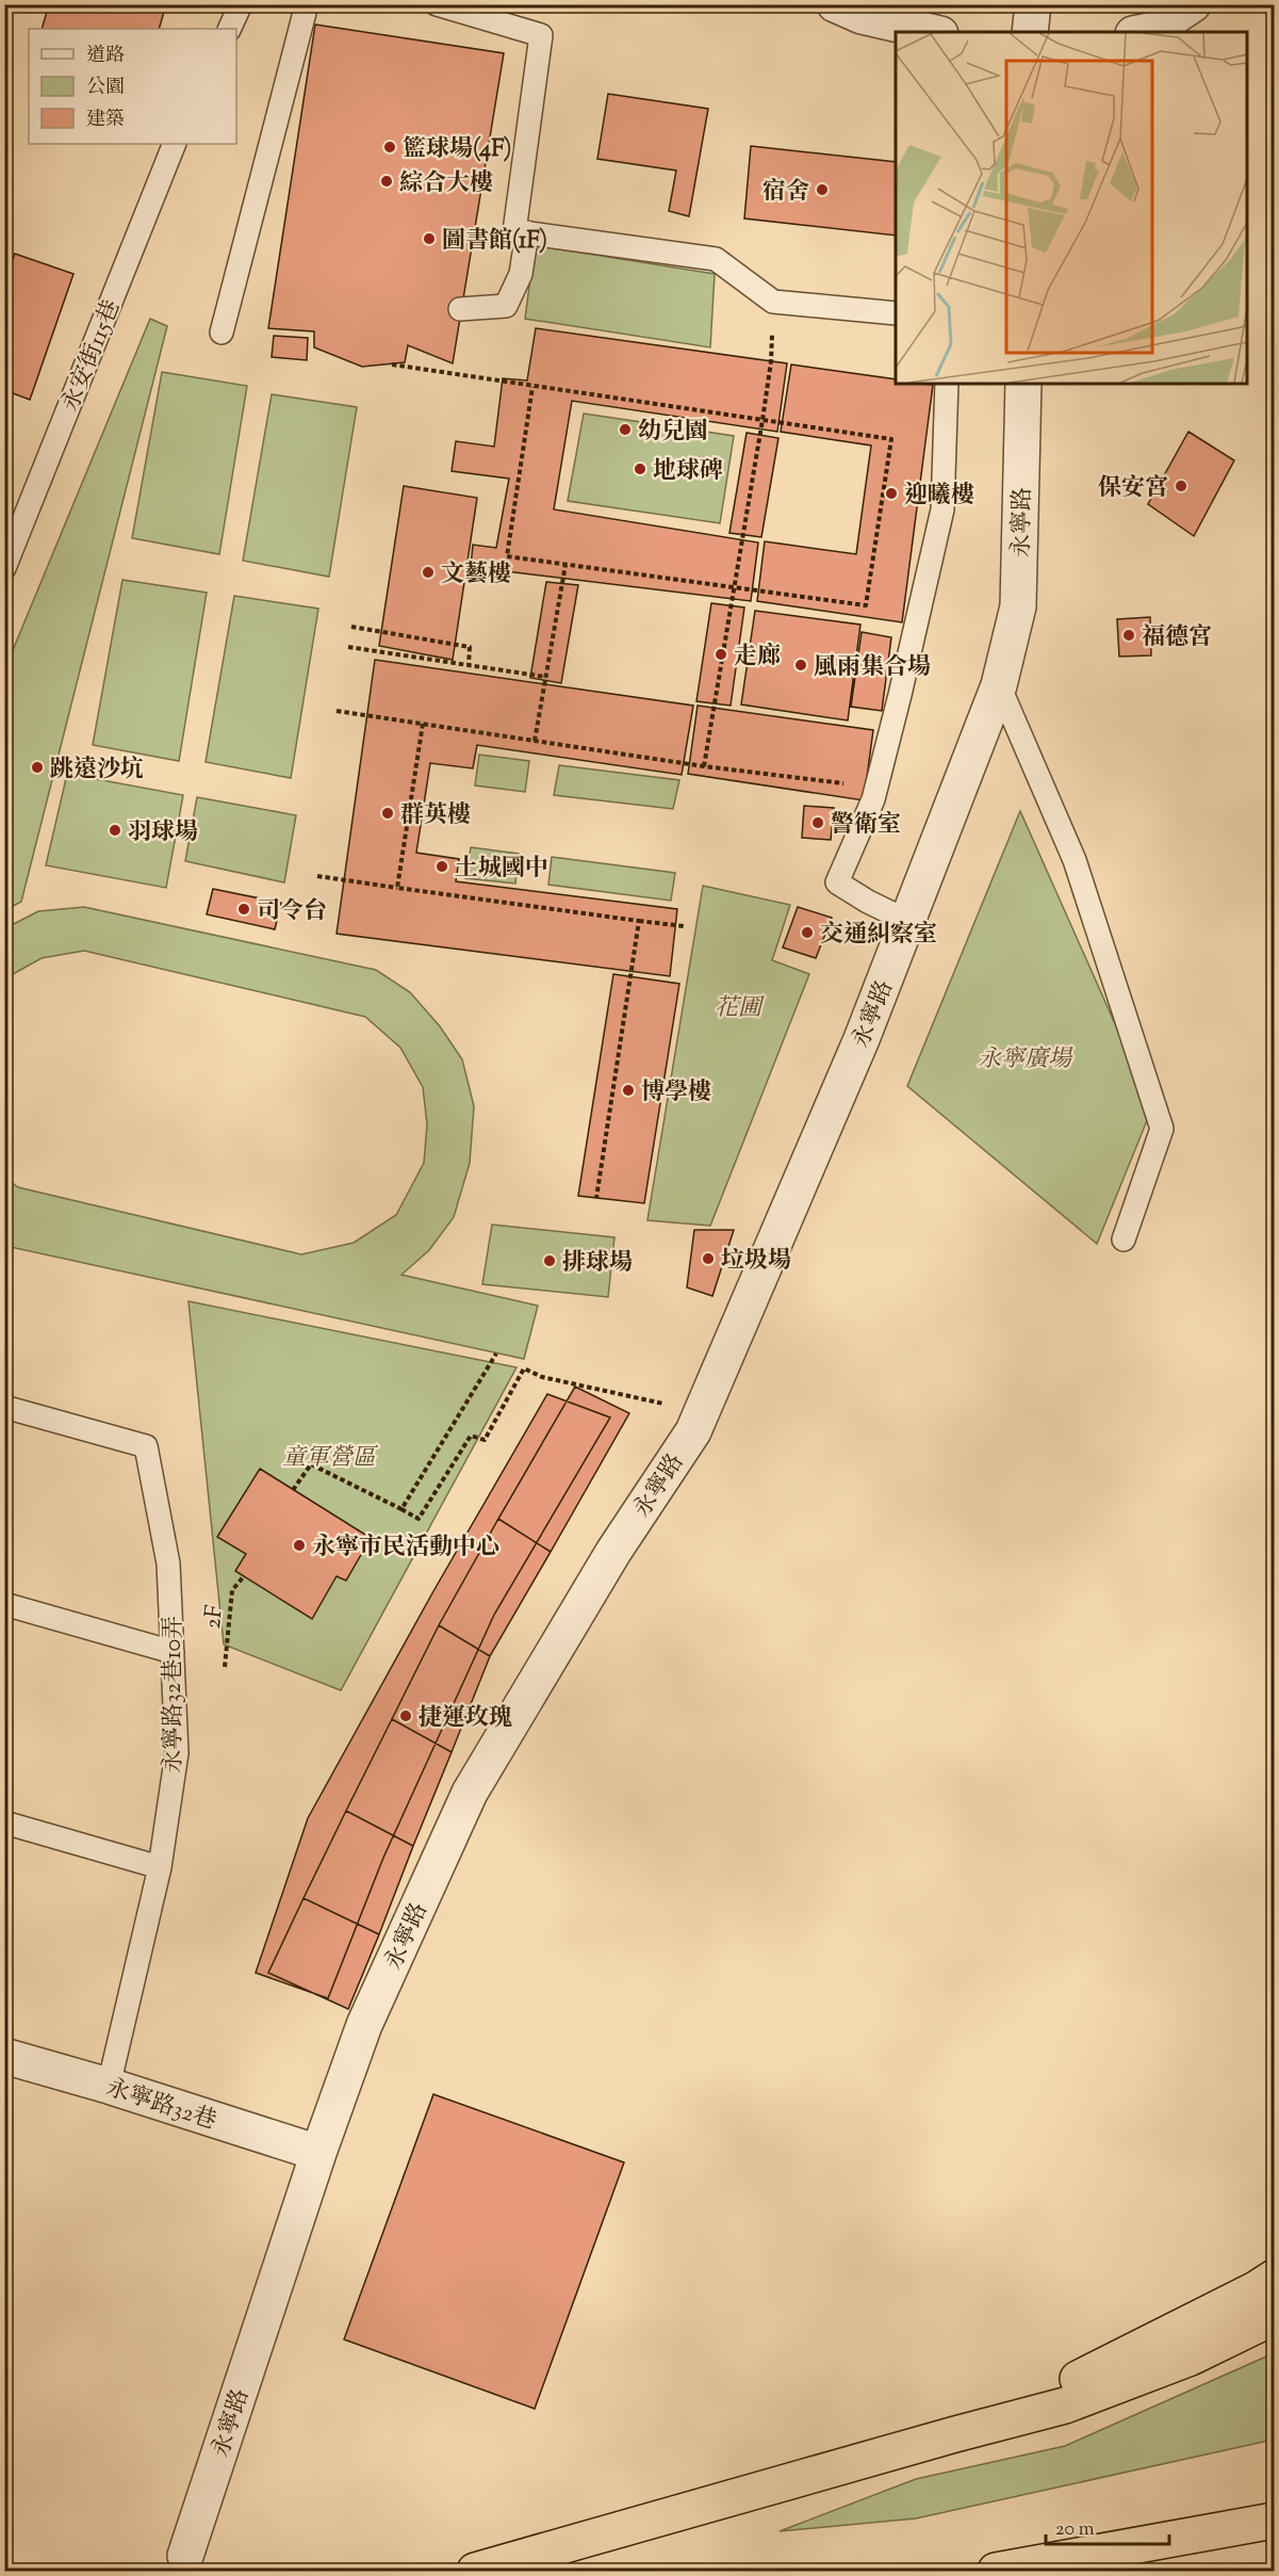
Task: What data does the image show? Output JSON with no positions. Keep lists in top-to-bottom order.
{
  "streets": {
    "street": ["永寧路", "永寧路32巷"],
    "lane": ["永安街115巷", "永寧路32巷10弄"],
    "path": ["2F"]
  },
  "crossings": [
    ["永寧路", "永寧路32巷"],
    ["永寧路32巷10弄", "永寧路32巷"]
  ],
  "parks": ["花圃", "永寧廣場", "童軍營區"],
  "places": [
    "籃球場(4F)",
    "綜合大樓",
    "宿舍",
    "圖書館(1F)",
    "幼兒園",
    "地球碑",
    "保安宮",
    "迎曦樓",
    "文藝樓",
    "福德宮",
    "走廊",
    "風雨集合場",
    "跳遠沙坑",
    "群英樓",
    "警衛室",
    "羽球場",
    "土城國中",
    "司令台",
    "交通糾察室",
    "博學樓",
    "垃圾場",
    "排球場",
    "永寧市民活動中心",
    "捷運玫瑰"
  ],
  "legend": ["道路", "公園", "建築"],
  "scale_bar": "20 m"
}
